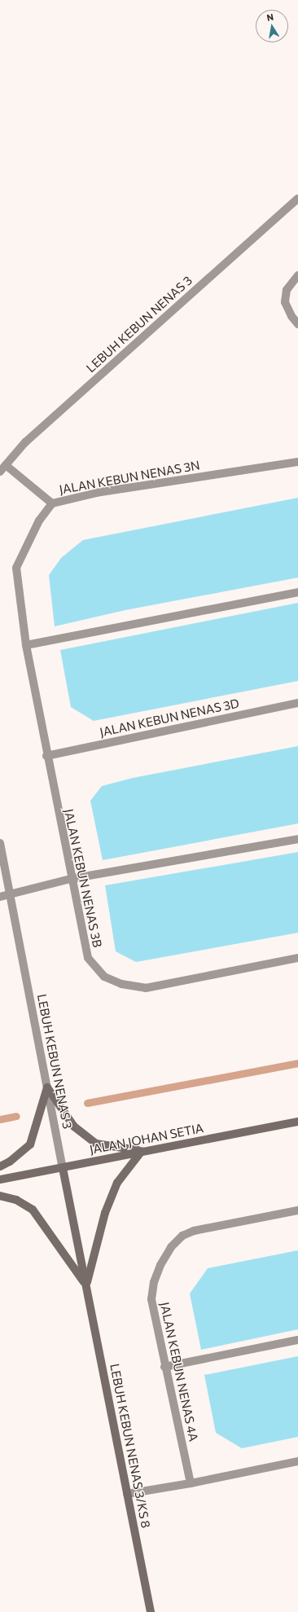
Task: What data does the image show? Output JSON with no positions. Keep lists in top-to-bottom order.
{
  "streets": {
    "main road": ["LEBUH KEBUN NENAS 3", "JALAN JOHAN SETIA", "LEBUH KEBUN NENAS 3/KS 8"],
    "street": [
      "JALAN KEBUN NENAS 3N",
      "JALAN KEBUN NENAS 3D",
      "JALAN KEBUN NENAS 3B",
      "JALAN KEBUN NENAS 4A"
    ]
  },
  "crossings": [
    ["LEBUH KEBUN NENAS 3", "JALAN JOHAN SETIA"],
    ["LEBUH KEBUN NENAS 3", "LEBUH KEBUN NENAS 3/KS 8"],
    ["JALAN KEBUN NENAS 3N", "JALAN KEBUN NENAS 3D"],
    ["JALAN KEBUN NENAS 3N", "JALAN KEBUN NENAS 3B"],
    ["JALAN KEBUN NENAS 3D", "JALAN KEBUN NENAS 3B"]
  ],
  "north": "top"
}
